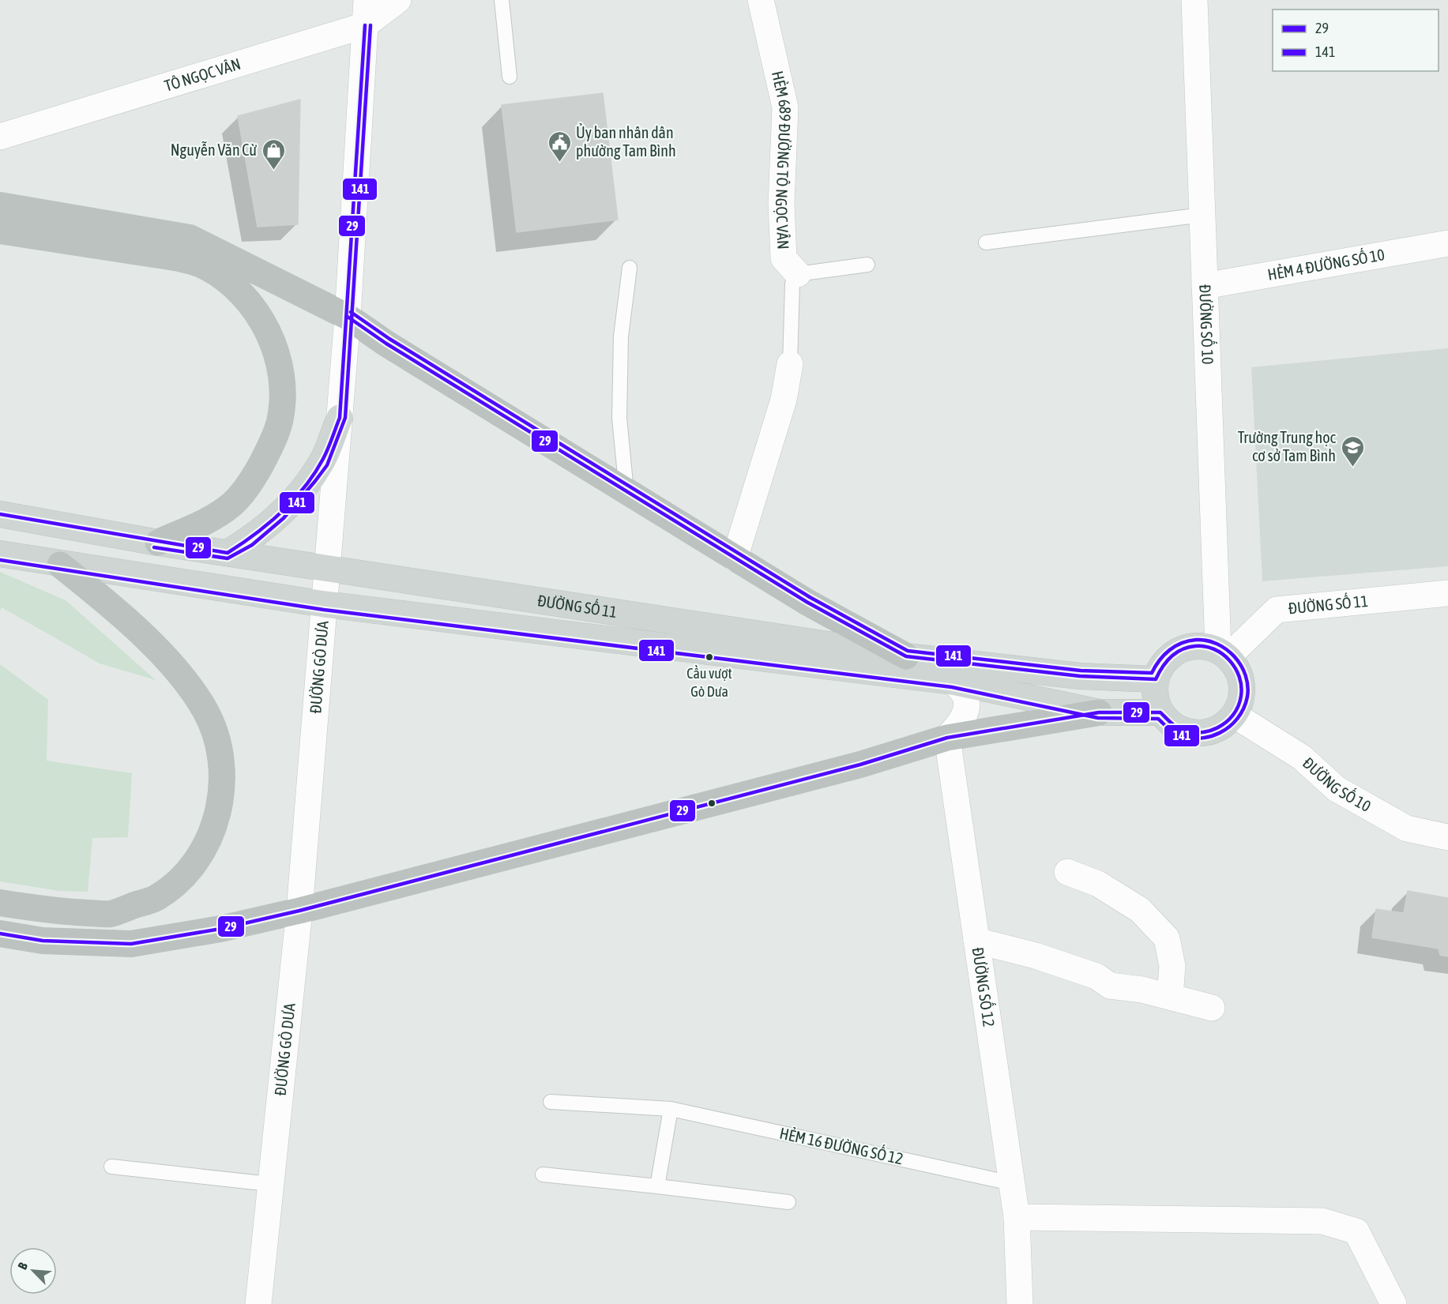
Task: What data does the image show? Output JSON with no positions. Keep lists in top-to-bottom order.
{
  "streets": {
    "main road": ["ĐƯỜNG SỐ 11"],
    "street": [
      "TÔ NGỌC VÂN",
      "HẺM 689 ĐƯỜNG TÔ NGỌC VÂN",
      "HẺM 4 ĐƯỜNG SỐ 10",
      "ĐƯỜNG SỐ 10",
      "ĐƯỜNG GÒ DƯA",
      "ĐƯỜNG SỐ 12"
    ],
    "lane": ["HẺM 16 ĐƯỜNG SỐ 12"]
  },
  "crossings": [
    ["TÔ NGỌC VÂN", "ĐƯỜNG GÒ DƯA"],
    ["HẺM 4 ĐƯỜNG SỐ 10", "ĐƯỜNG SỐ 10"],
    ["ĐƯỜNG SỐ 10", "ĐƯỜNG SỐ 11"],
    ["ĐƯỜNG SỐ 11", "ĐƯỜNG GÒ DƯA"],
    ["ĐƯỜNG SỐ 12", "HẺM 16 ĐƯỜNG SỐ 12"]
  ],
  "places": {
    "public building": ["Ủy ban nhân dân phường Tam Bình"],
    "shop": ["Nguyễn Văn Cừ"],
    "school or university": ["Trường Trung học cơ sở Tam Bình"],
    "other": ["Cầu vượt Gò Dưa"]
  },
  "lines": ["transit line 29", "transit line 141"],
  "legend": ["29", "141"],
  "north": "top left"
}
